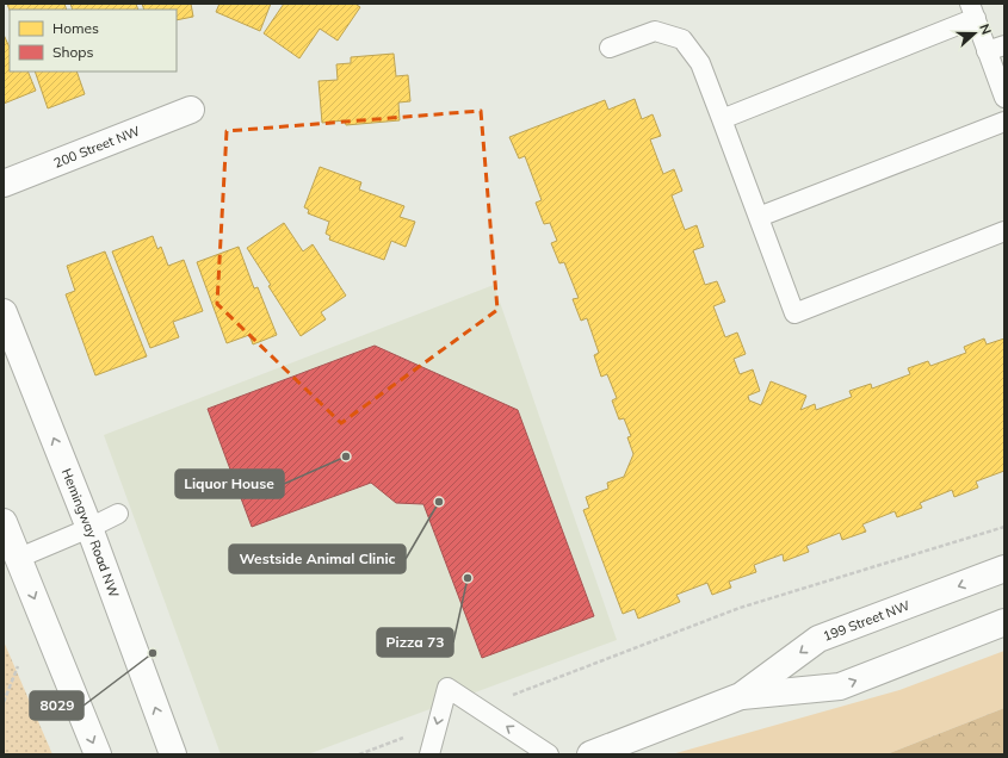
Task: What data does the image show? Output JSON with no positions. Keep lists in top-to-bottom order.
{
  "streets": {
    "street": ["200 Street NW", "Hemingway Road NW", "199 Street NW"]
  },
  "places": [
    "Liquor House",
    "Westside Animal Clinic",
    "Pizza 73",
    "8029"
  ],
  "legend": ["Homes", "Shops"],
  "north": "right"
}
